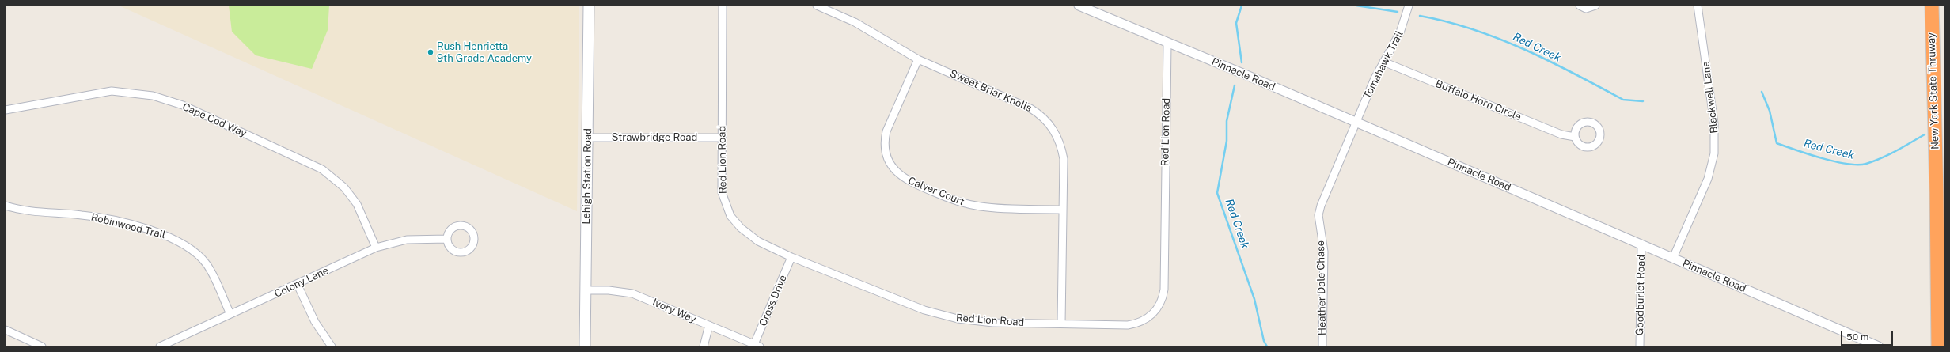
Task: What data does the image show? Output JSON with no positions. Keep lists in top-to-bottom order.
{
  "streets": {
    "highway": ["New York State Thruway"],
    "main road": ["Lehigh Station Road"],
    "street": [
      "Tomahawk Trail",
      "Pinnacle Road",
      "Sweet Briar Knolls",
      "Blackwell Lane",
      "Buffalo Horn Circle",
      "Cape Cod Way",
      "Red Lion Road",
      "Strawbridge Road",
      "Calver Court",
      "Robinwood Trail",
      "Colony Lane",
      "Heather Dale Chase",
      "Goodburlet Road",
      "Cross Drive",
      "Ivory Way"
    ]
  },
  "crossings": [
    ["Tomahawk Trail", "Pinnacle Road"],
    ["Tomahawk Trail", "Buffalo Horn Circle"],
    ["Tomahawk Trail", "Heather Dale Chase"],
    ["Pinnacle Road", "Blackwell Lane"],
    ["Pinnacle Road", "Red Lion Road"],
    ["Pinnacle Road", "Heather Dale Chase"],
    ["Pinnacle Road", "Goodburlet Road"],
    ["Sweet Briar Knolls", "Red Lion Road"],
    ["Sweet Briar Knolls", "Calver Court"],
    ["Cape Cod Way", "Colony Lane"],
    ["Red Lion Road", "Strawbridge Road"],
    ["Red Lion Road", "Cross Drive"],
    ["Strawbridge Road", "Lehigh Station Road"],
    ["Lehigh Station Road", "Ivory Way"],
    ["Robinwood Trail", "Colony Lane"],
    ["Cross Drive", "Ivory Way"]
  ],
  "water": ["Red Creek"],
  "places": ["Rush Henrietta 9th Grade Academy"],
  "scale_bar": "50 m"
}
